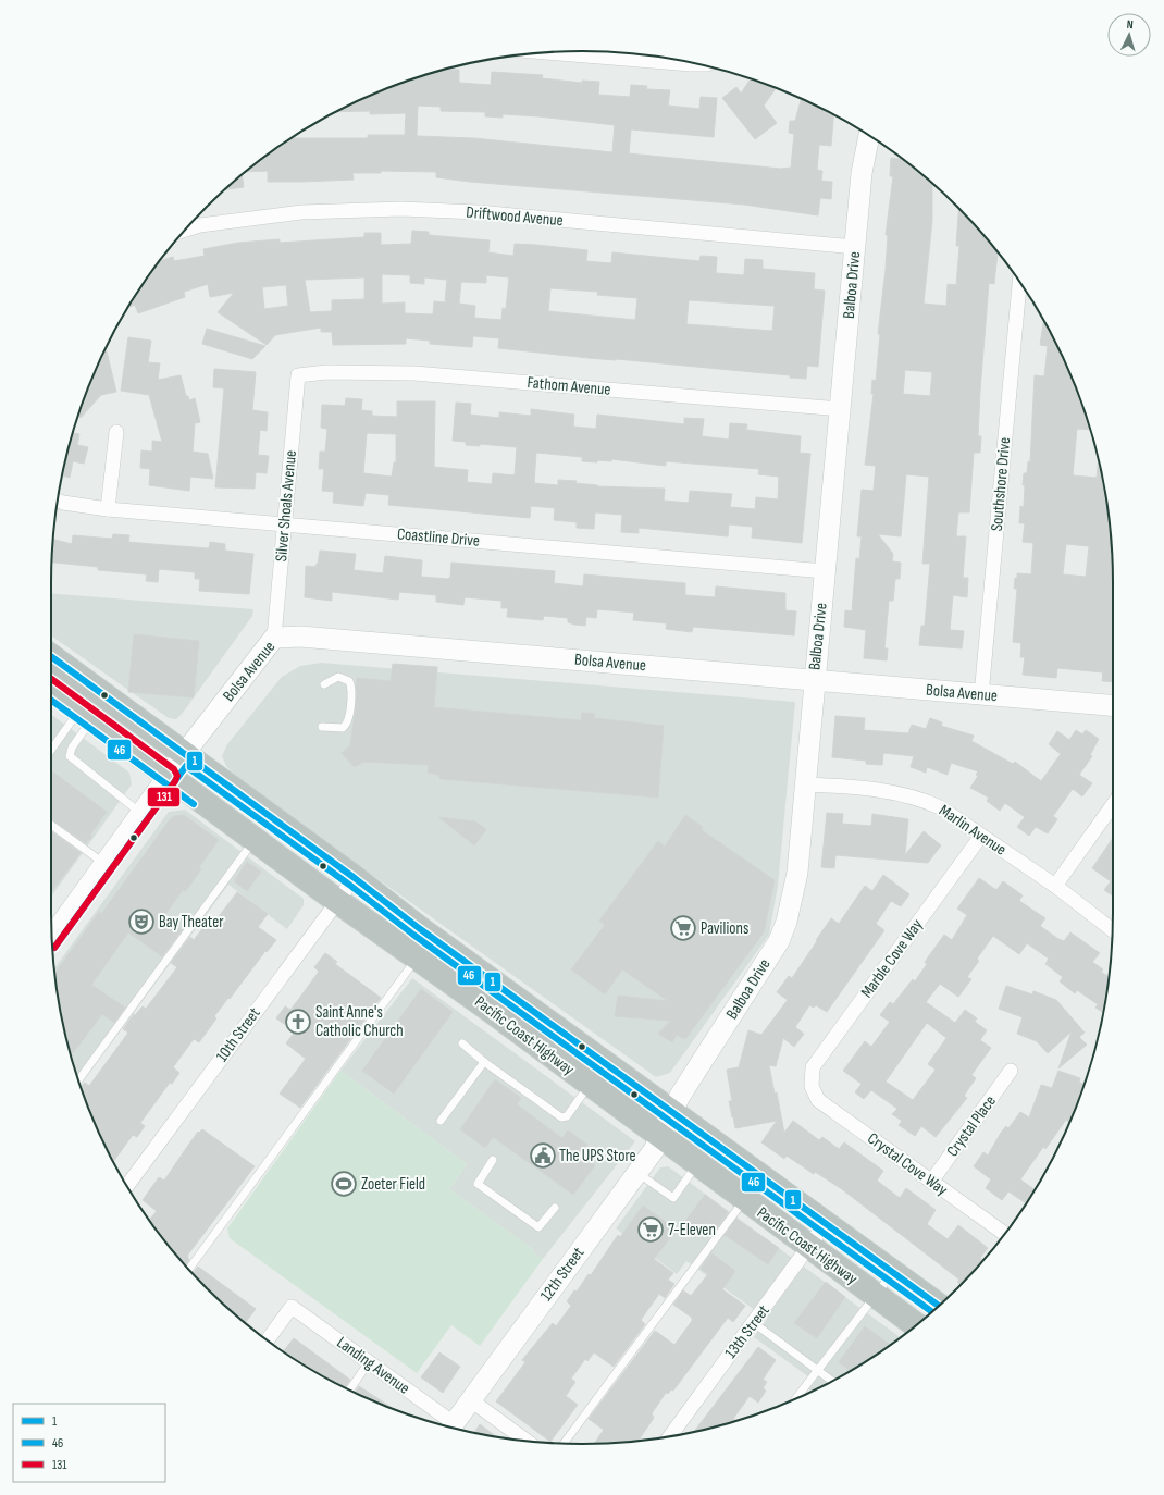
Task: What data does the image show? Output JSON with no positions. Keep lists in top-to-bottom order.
{
  "streets": {
    "highway": ["Pacific Coast Highway"],
    "street": [
      "Driftwood Avenue",
      "Balboa Drive",
      "Fathom Avenue",
      "Southshore Drive",
      "Silver Shoals Avenue",
      "Coastline Drive",
      "Bolsa Avenue",
      "Marlin Avenue",
      "Marble Cove Way",
      "10th Street",
      "Crystal Place",
      "Crystal Cove Way",
      "12th Street",
      "13th Street",
      "Landing Avenue"
    ]
  },
  "crossings": [
    ["Driftwood Avenue", "Balboa Drive"],
    ["Balboa Drive", "Fathom Avenue"],
    ["Balboa Drive", "Coastline Drive"],
    ["Balboa Drive", "Bolsa Avenue"],
    ["Balboa Drive", "Marlin Avenue"],
    ["Balboa Drive", "Pacific Coast Highway"],
    ["Balboa Drive", "12th Street"],
    ["Fathom Avenue", "Silver Shoals Avenue"],
    ["Southshore Drive", "Bolsa Avenue"],
    ["Silver Shoals Avenue", "Coastline Drive"],
    ["Silver Shoals Avenue", "Bolsa Avenue"],
    ["Bolsa Avenue", "Pacific Coast Highway"],
    ["Marlin Avenue", "Marble Cove Way"],
    ["Marble Cove Way", "Crystal Cove Way"],
    ["10th Street", "Pacific Coast Highway"],
    ["Pacific Coast Highway", "12th Street"],
    ["Pacific Coast Highway", "13th Street"],
    ["Crystal Place", "Crystal Cove Way"]
  ],
  "places": {
    "theatre": ["Bay Theater"],
    "supermarket": ["Pavilions", "7-Eleven"],
    "church": ["Saint Anne's Catholic Church"],
    "public building": ["The UPS Store"],
    "sports": ["Zoeter Field"]
  },
  "lines": ["transit line 1", "transit line 131", "transit line 46"],
  "legend": ["1", "46", "131"],
  "north": "top"
}
